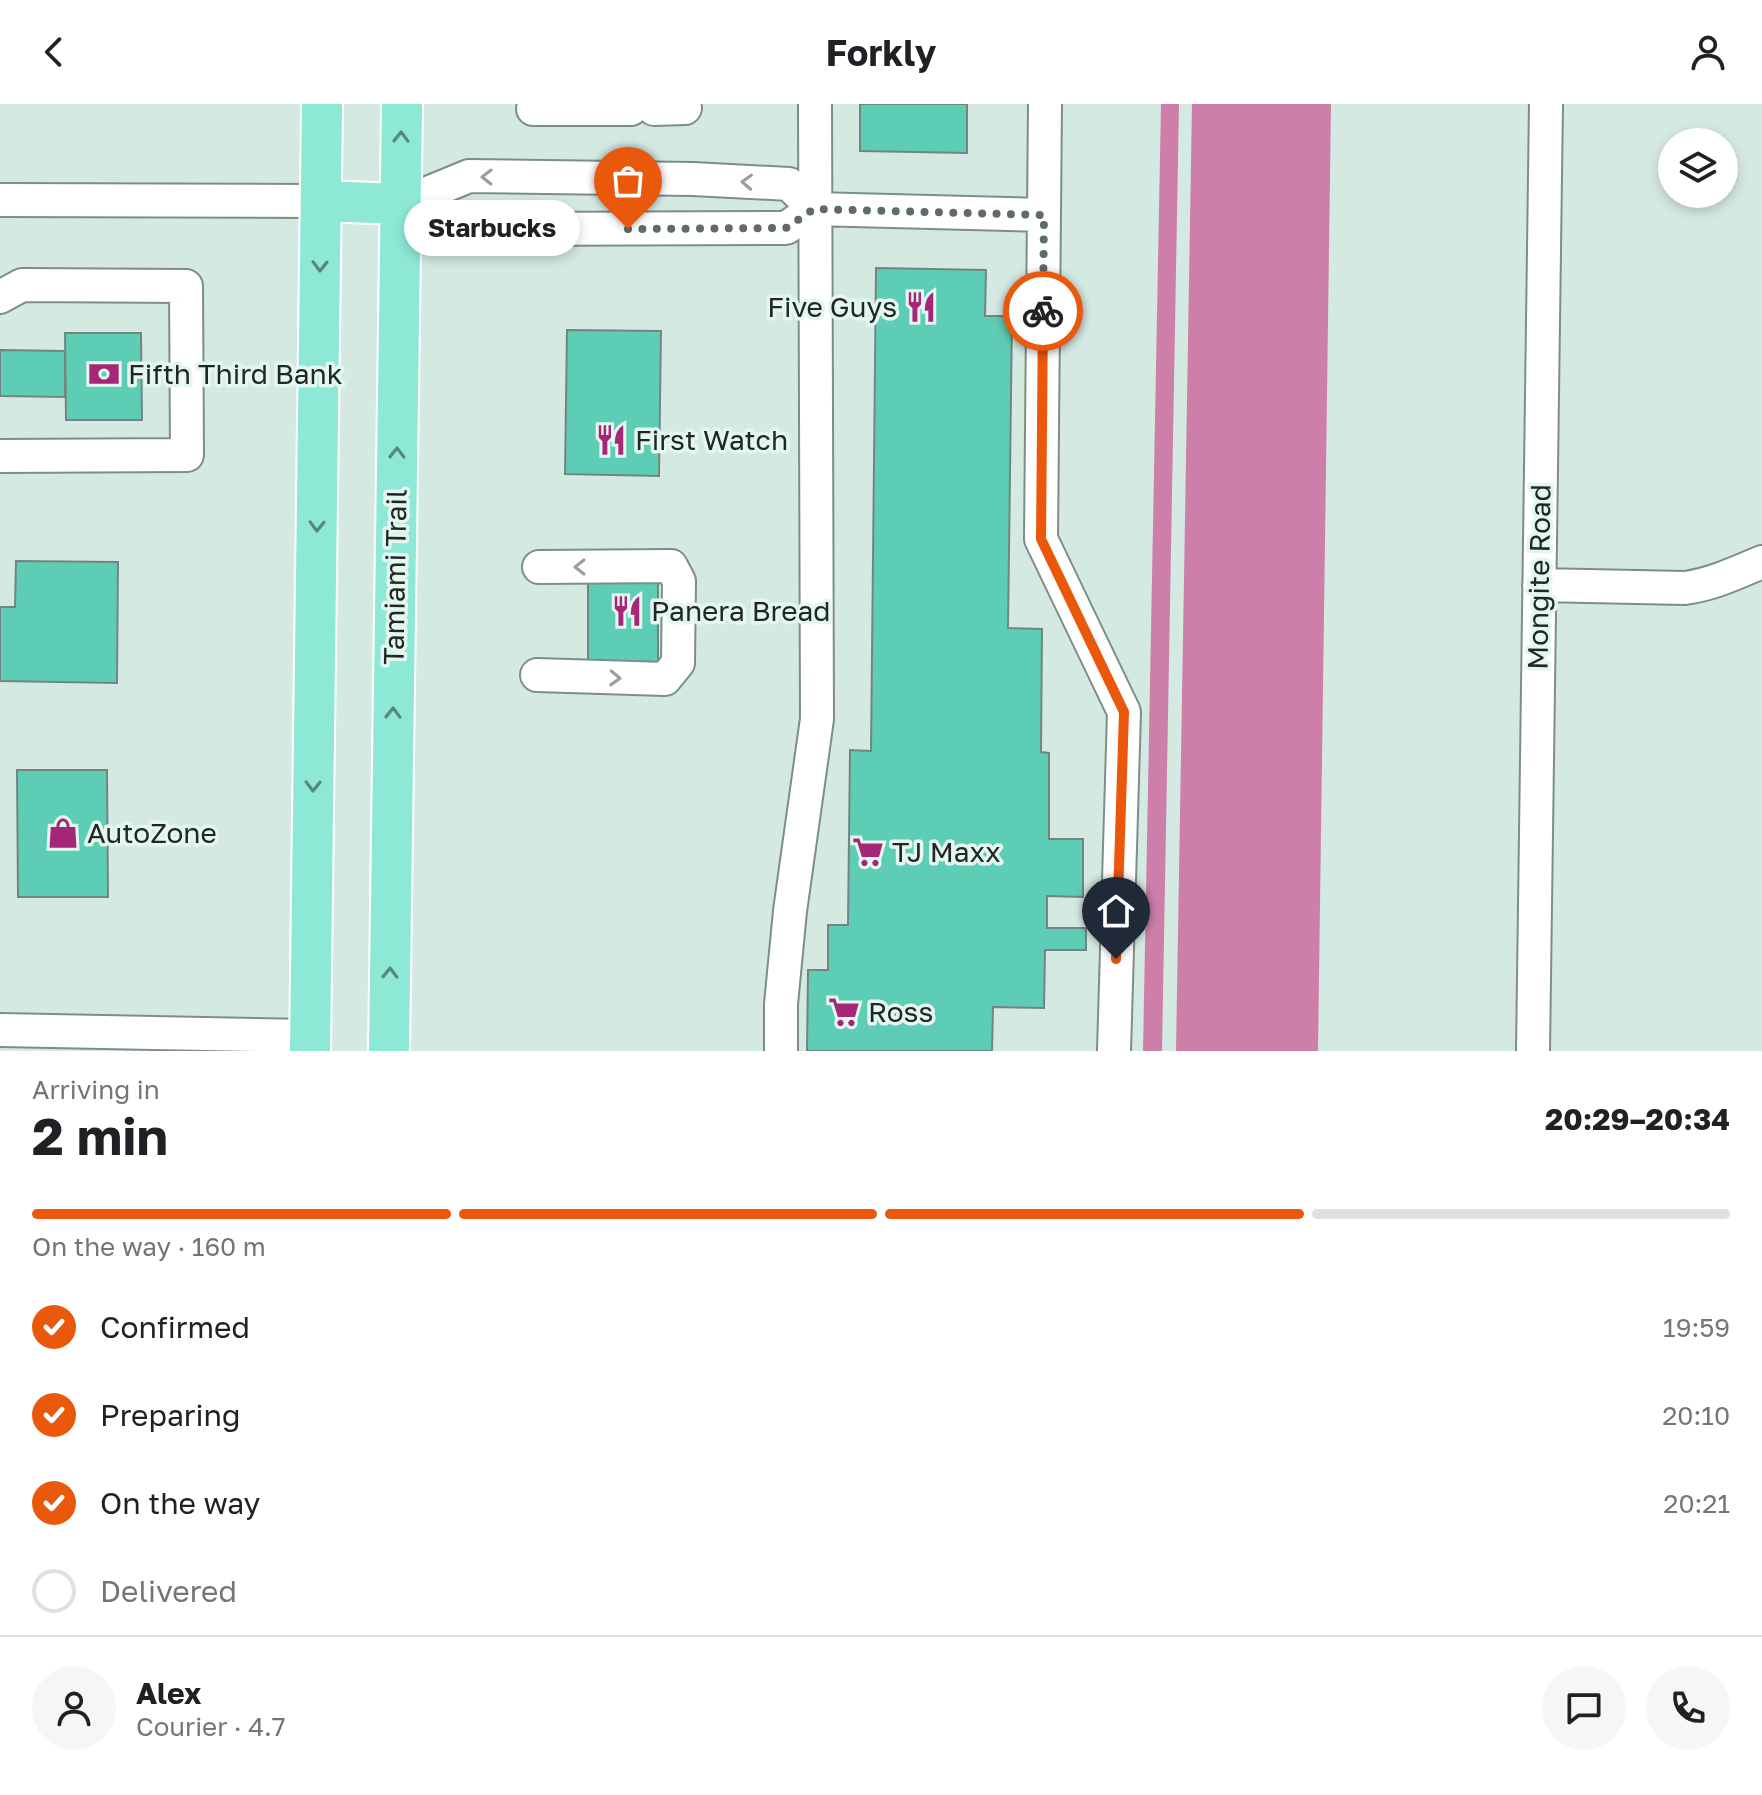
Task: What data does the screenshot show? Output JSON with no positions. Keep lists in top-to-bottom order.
{
  "streets": {
    "main road": ["Tamiami Trail"],
    "street": ["Mongite Road"]
  },
  "places": {
    "other": ["Starbucks"],
    "restaurant": ["Five Guys", "First Watch", "Panera Bread"],
    "bank": ["Fifth Third Bank"],
    "shop": ["AutoZone"],
    "supermarket": ["TJ Maxx", "Ross"]
  },
  "page": {
    "header": "Forkly",
    "bubble": "Starbucks",
    "heading": ["2 min", "Arriving in", "20:29–20:34"],
    "panel": ["Alex", "Courier · 4.7"],
    "bar": "On the way · 160 m",
    "list": [
      ["Confirmed", "19:59"],
      ["Preparing", "20:10"],
      ["On the way", "20:21"],
      "Delivered"
    ]
  }
}
